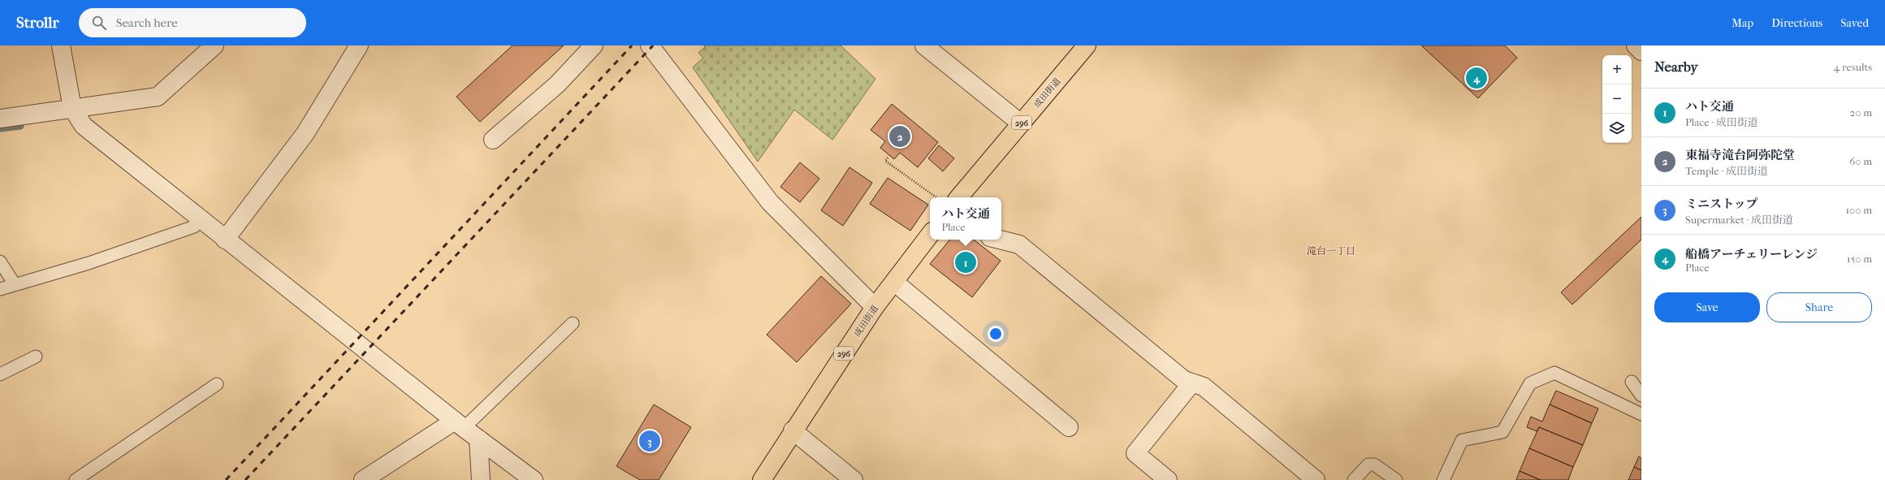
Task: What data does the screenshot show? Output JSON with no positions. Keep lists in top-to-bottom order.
{
  "streets": {
    "highway": ["成田街道", "296"]
  },
  "districts": ["滝台一丁目"],
  "page": {
    "header": "Strollr",
    "search": "Search here",
    "nav": ["Map", "Directions", "Saved"],
    "heading": ["Nearby", "4 results"],
    "map_buttons": ["+", "−"],
    "pins": [
      "4",
      "2",
      "1",
      "3"
    ],
    "list": [
      {
        "mark": "1",
        "name": "ハト交通",
        "note": "Place · 成田街道",
        "value": "20 m"
      },
      {
        "mark": "2",
        "name": "東福寺滝台阿弥陀堂",
        "note": "Temple · 成田街道",
        "value": "60 m"
      },
      {
        "mark": "3",
        "name": "ミニストップ",
        "note": "Supermarket · 成田街道",
        "value": "100 m"
      },
      {
        "mark": "4",
        "name": "船橋アーチェリーレンジ",
        "note": "Place",
        "value": "150 m"
      }
    ],
    "popup": ["ハト交通", "Place"],
    "buttons": ["Save", "Share"]
  }
}
